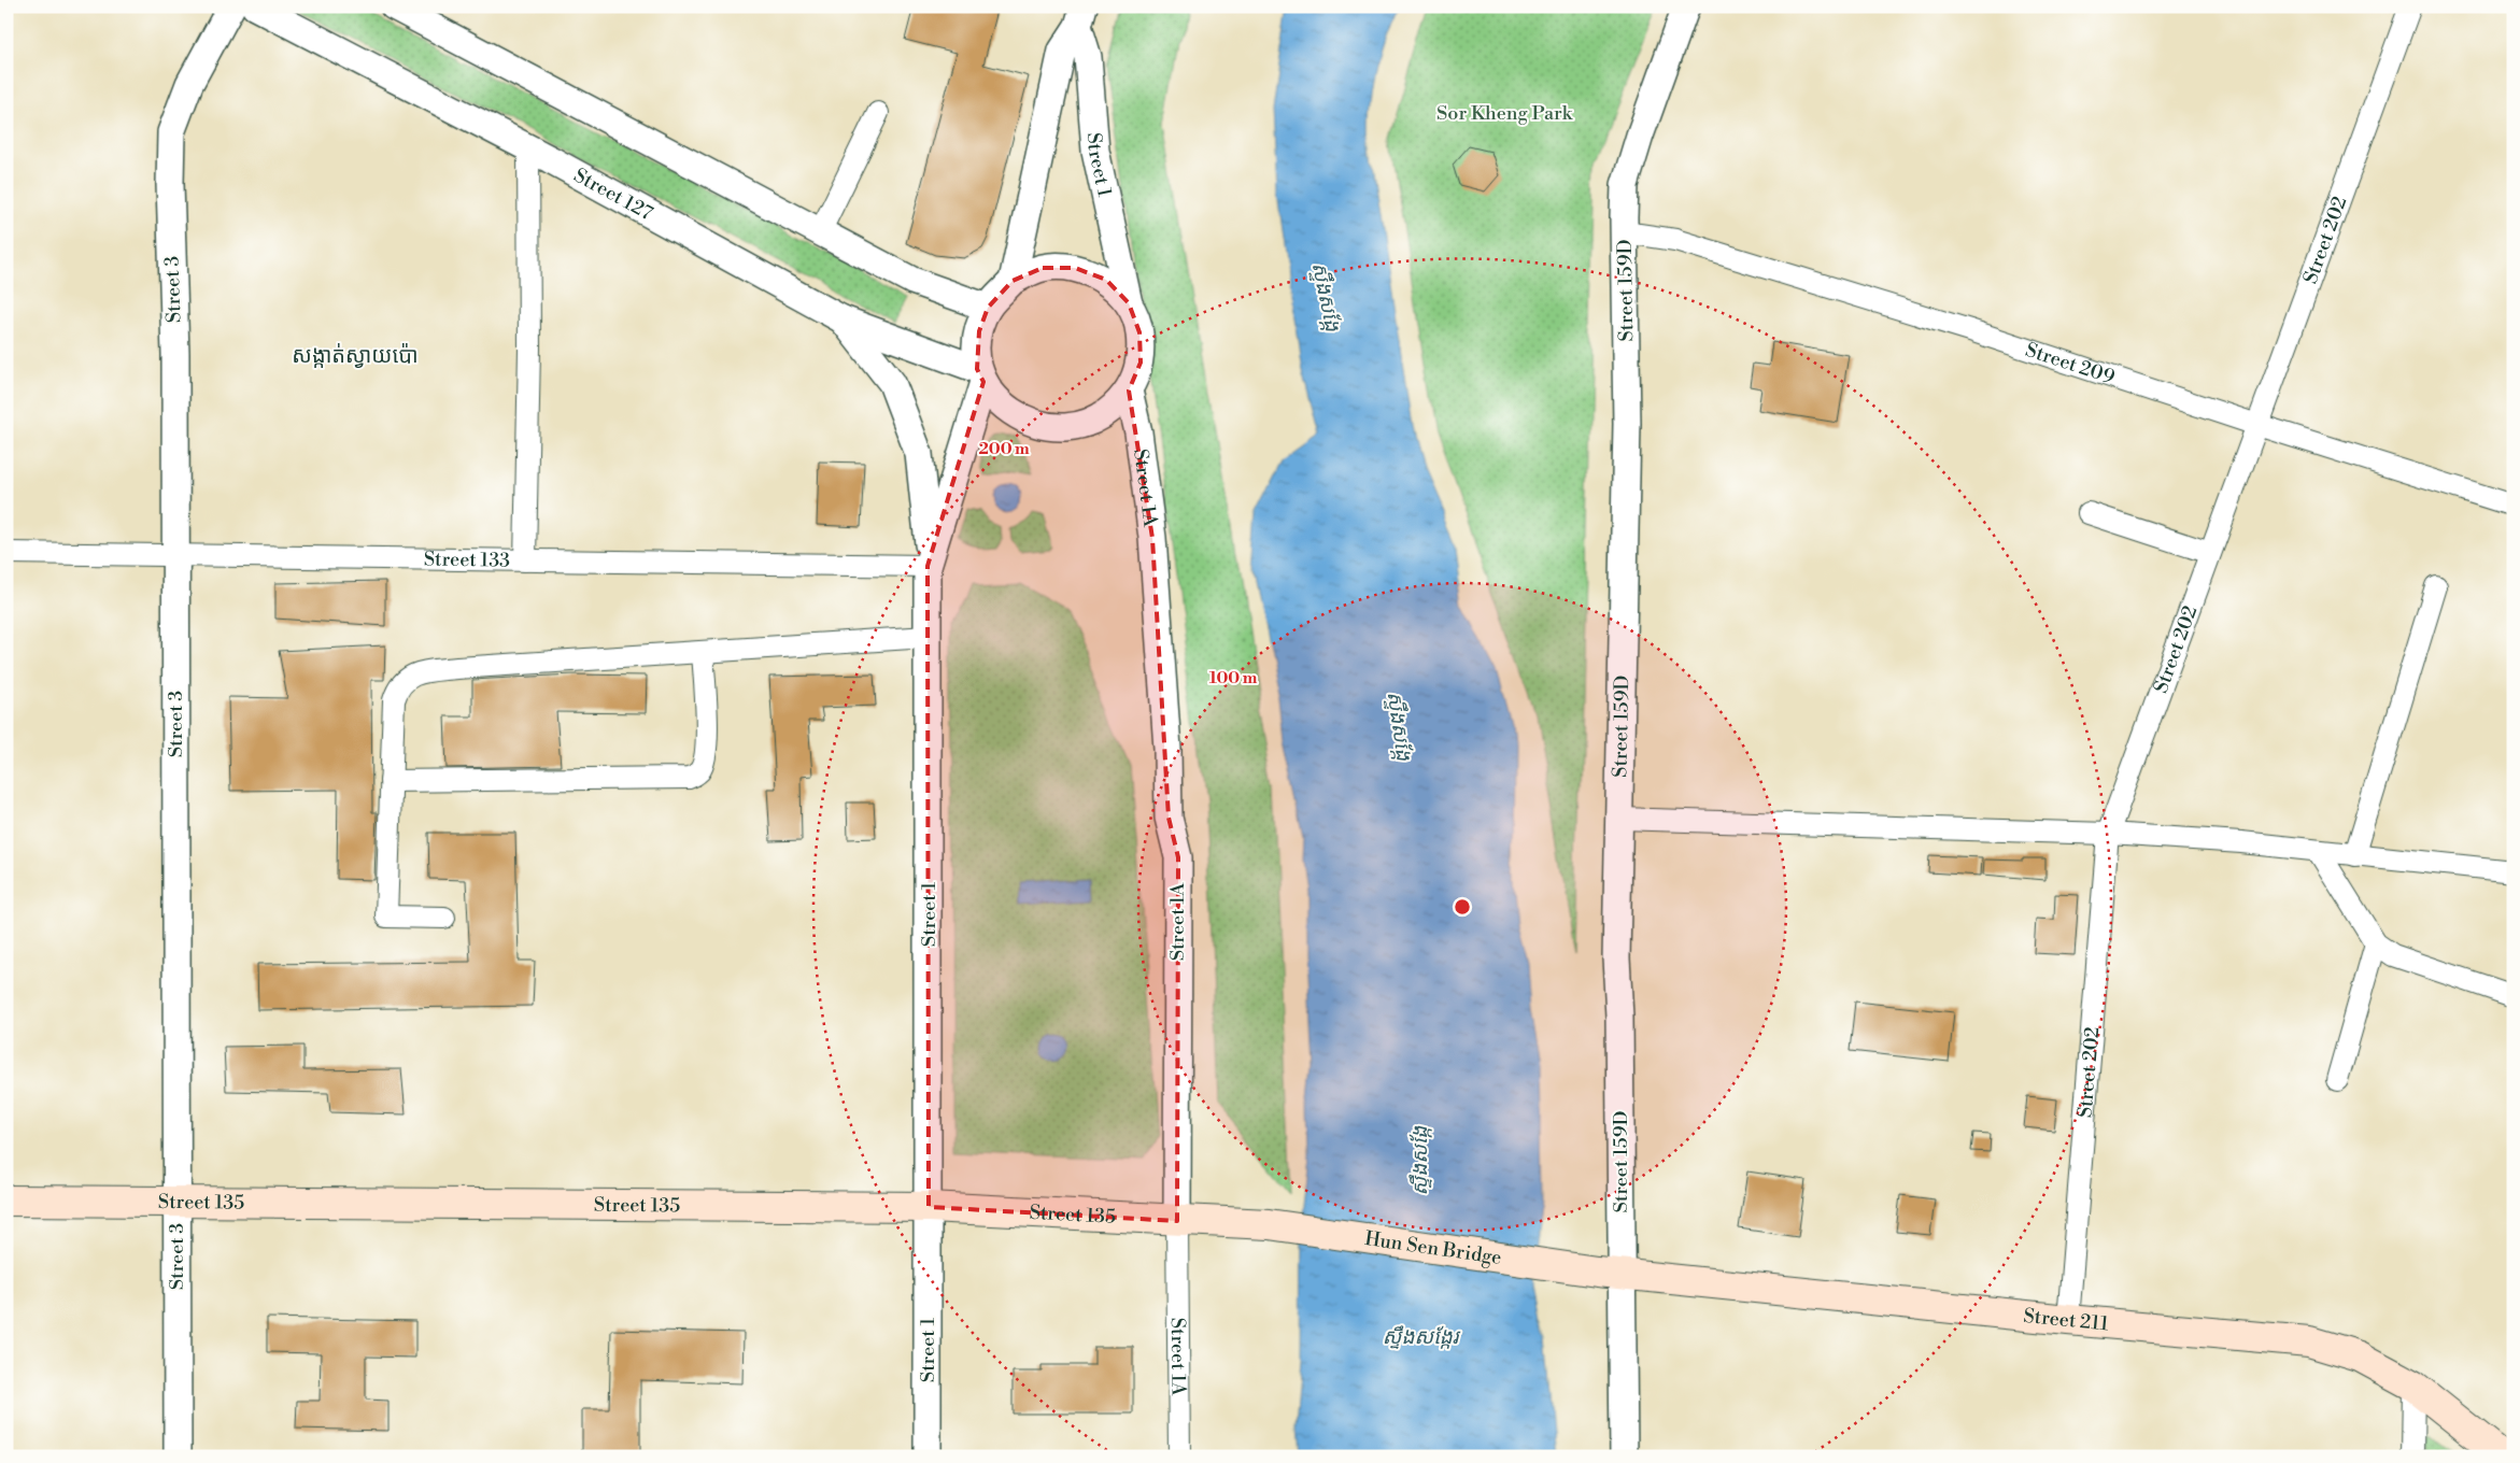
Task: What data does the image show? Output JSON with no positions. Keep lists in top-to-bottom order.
{
  "streets": {
    "main road": ["Street 135", "Hun Sen Bridge", "Street 211"],
    "street": [
      "Street 1",
      "Street 127",
      "Street 202",
      "Street 3",
      "Street 159D",
      "Street 209",
      "Street 1A",
      "Street 133"
    ]
  },
  "crossings": [
    ["Street 1", "Street 127"],
    ["Street 1", "Street 1A"],
    ["Street 1", "Street 133"],
    ["Street 1", "Street 135"],
    ["Street 127", "Street 1A"],
    ["Street 202", "Street 209"],
    ["Street 202", "Street 211"],
    ["Street 3", "Street 133"],
    ["Street 3", "Street 135"],
    ["Street 159D", "Street 209"],
    ["Street 159D", "Hun Sen Bridge"],
    ["Street 159D", "Street 211"],
    ["Street 1A", "Street 135"],
    ["Street 135", "Hun Sen Bridge"],
    ["Hun Sen Bridge", "Street 211"]
  ],
  "districts": ["សង្កាត់ស្វាយប៉ោ"],
  "water": ["ស្ទឹងសង្កែ", "ស្ទឹងសង្កែរ"],
  "parks": ["Sor Kheng Park"],
  "rings": ["200 m", "100 m"]
}
